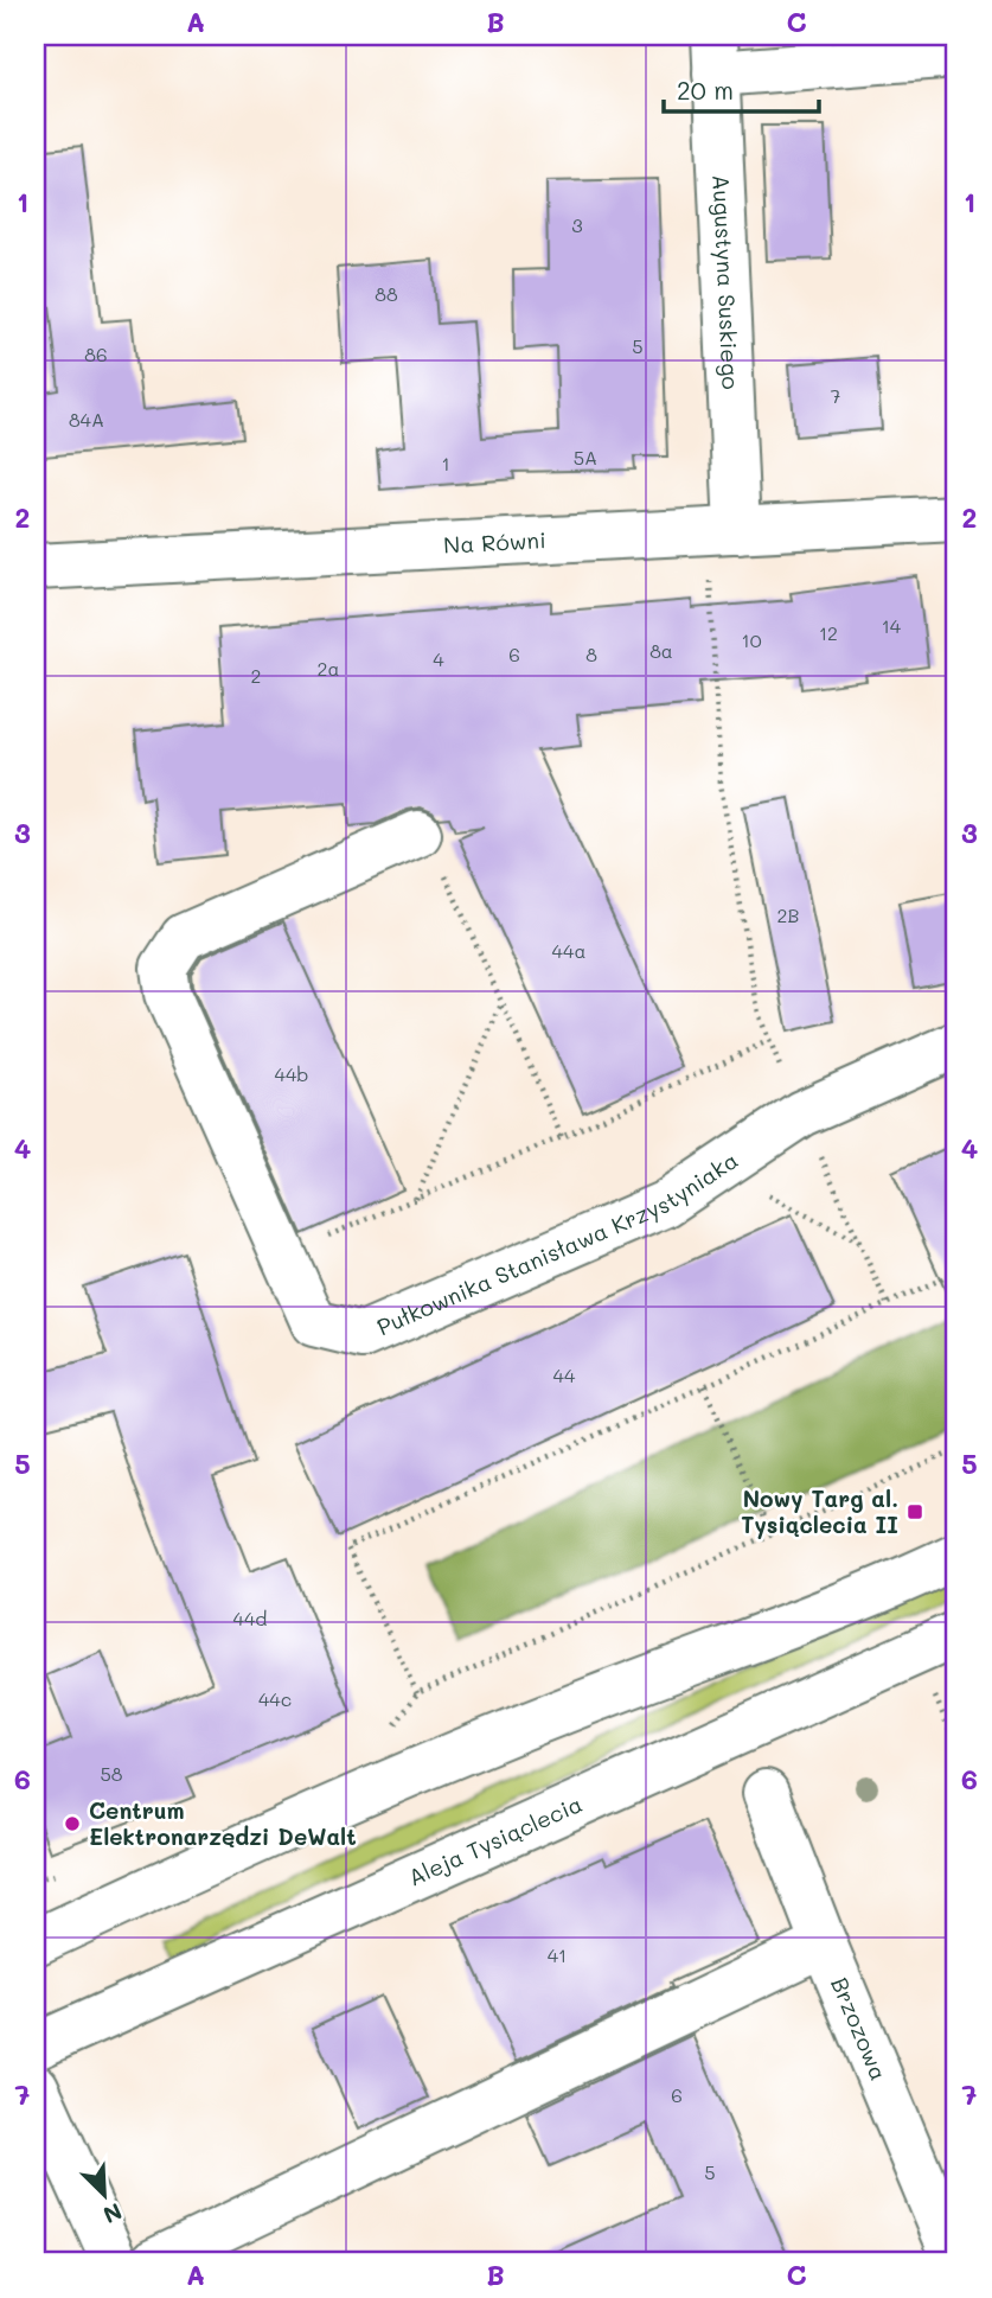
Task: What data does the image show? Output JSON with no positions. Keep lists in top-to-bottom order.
{
  "streets": {
    "street": [
      "Augustyna Suskiego",
      "Na Równi",
      "Pułkownika Stanisława Krzystyniaka",
      "Aleja Tysiąclecia",
      "Brzozowa"
    ]
  },
  "crossings": [
    ["Augustyna Suskiego", "Na Równi"]
  ],
  "places": {
    "transit": ["Nowy Targ al. Tysiąclecia II"],
    "other": ["Centrum Elektronarzędzi DeWalt"]
  },
  "house_numbers": [
    "3",
    "88",
    "5",
    "86",
    "7",
    "84A",
    "5A",
    "1",
    "14",
    "12",
    "10",
    "8a",
    "6",
    "8",
    "4",
    "2a",
    "2",
    "2B",
    "44a",
    "44b",
    "44",
    "44d",
    "44c",
    "58",
    "41",
    "6",
    "5"
  ],
  "scale_bar": "20 m",
  "north": "bottom right",
  "grid": {
    "columns": ["A", "B", "C"],
    "rows": [
      "1",
      "2",
      "3",
      "4",
      "5",
      "6",
      "7"
    ]
  }
}
